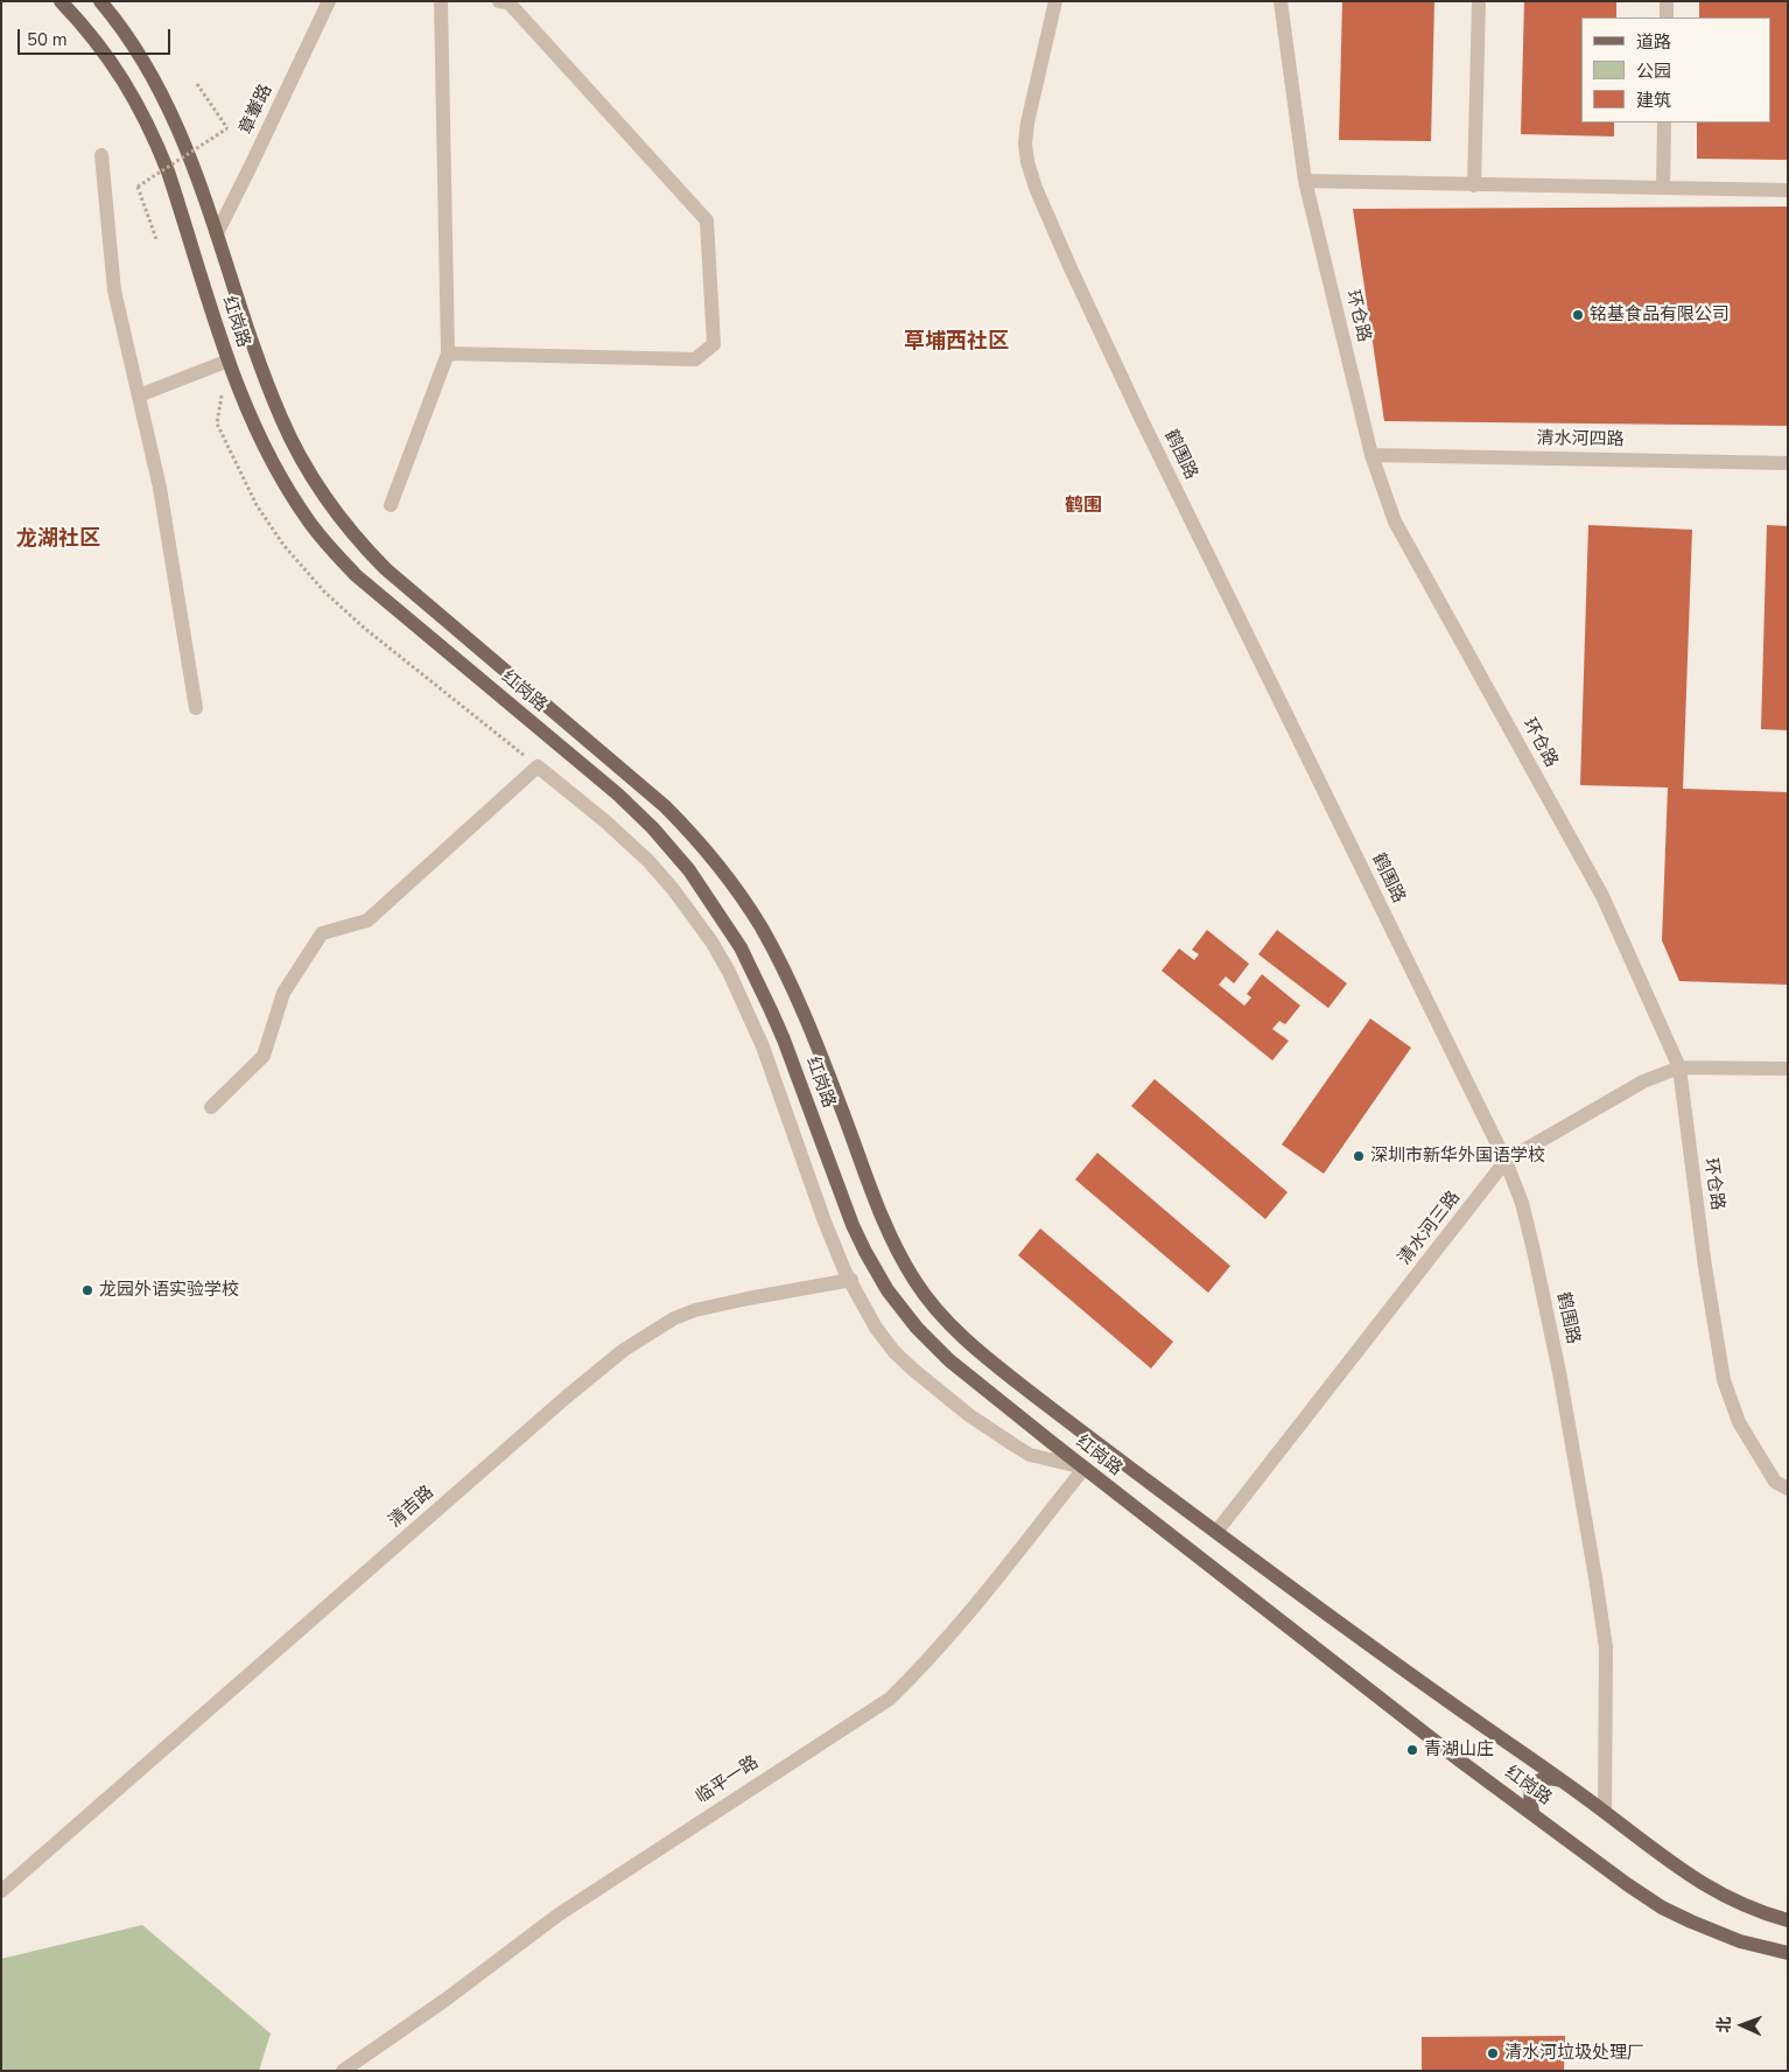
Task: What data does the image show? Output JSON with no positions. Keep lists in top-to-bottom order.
{
  "streets": {
    "main road": ["红岗路"],
    "street": [
      "章輋路",
      "环仓路",
      "清水河四路",
      "鹤围路",
      "清水河三路",
      "清吉路",
      "临平一路"
    ]
  },
  "crossings": [
    ["章輋路", "红岗路"],
    ["环仓路", "清水河四路"],
    ["环仓路", "清水河三路"],
    ["红岗路", "鹤围路"],
    ["红岗路", "清水河三路"],
    ["红岗路", "临平一路"],
    ["鹤围路", "清水河三路"]
  ],
  "districts": ["草埔西社区", "鹤围", "龙湖社区"],
  "places": [
    "铭基食品有限公司",
    "深圳市新华外国语学校",
    "龙园外语实验学校",
    "青湖山庄",
    "清水河垃圾处理厂"
  ],
  "legend": ["道路", "公园", "建筑"],
  "scale_bar": "50 m",
  "north": "left"
}
